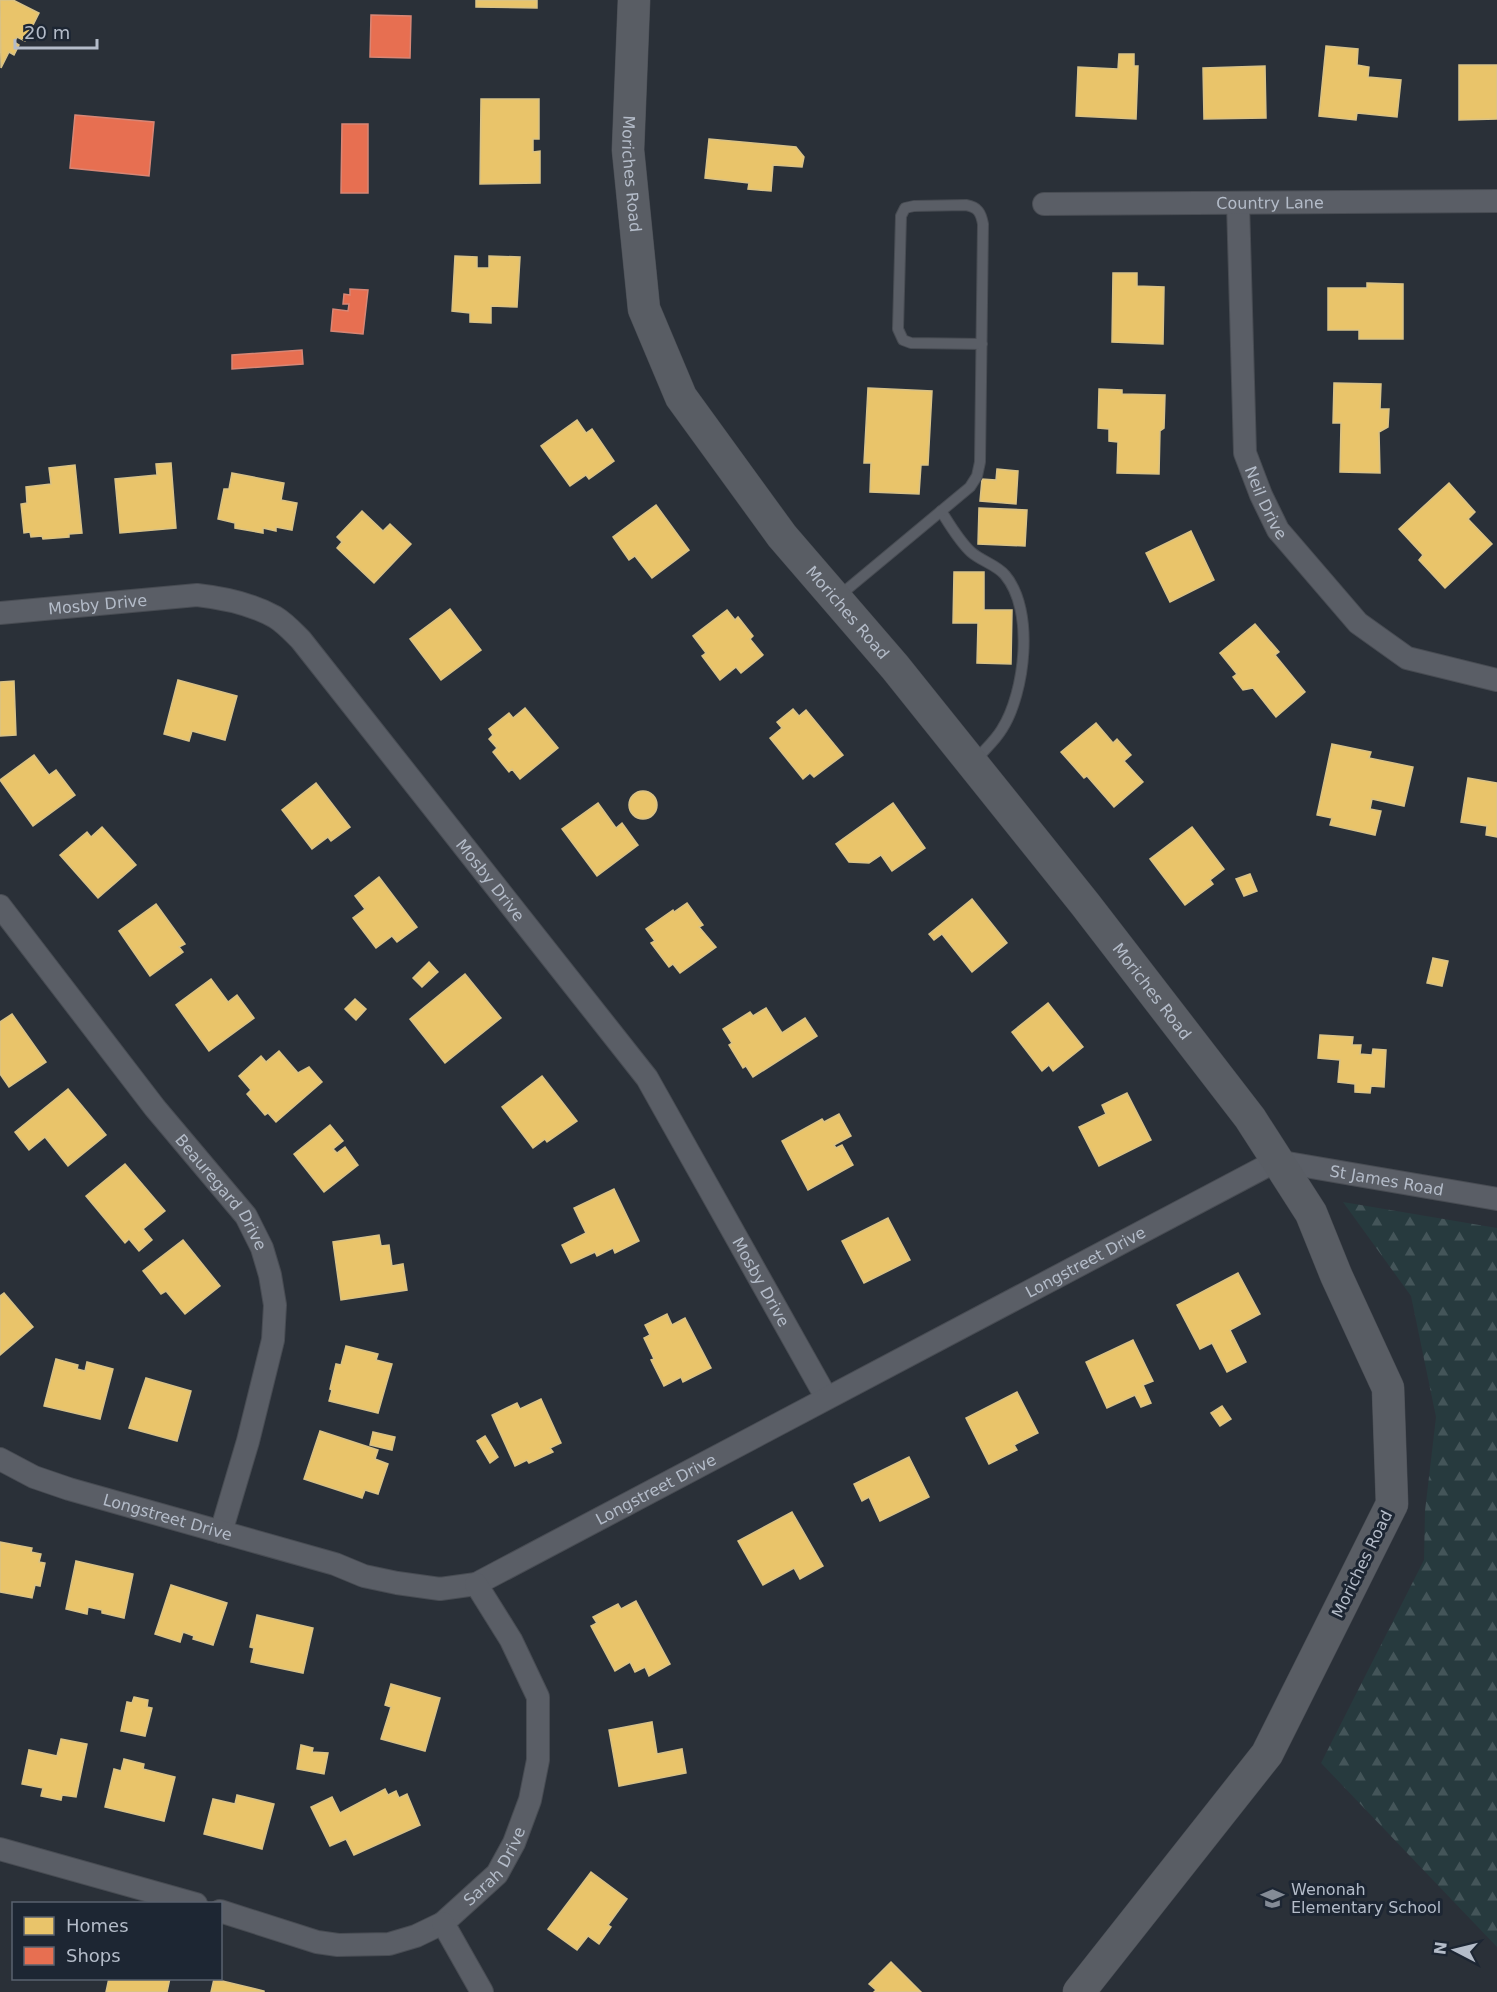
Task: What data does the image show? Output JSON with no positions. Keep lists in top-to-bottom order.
{
  "streets": {
    "street": [
      "Moriches Road",
      "Country Lane",
      "Neil Drive",
      "Mosby Drive",
      "St James Road",
      "Beauregard Drive",
      "Longstreet Drive",
      "Sarah Drive"
    ]
  },
  "crossings": [
    ["Moriches Road", "St James Road"],
    ["Moriches Road", "Longstreet Drive"],
    ["Country Lane", "Neil Drive"],
    ["Mosby Drive", "Longstreet Drive"],
    ["St James Road", "Longstreet Drive"],
    ["Beauregard Drive", "Longstreet Drive"],
    ["Longstreet Drive", "Sarah Drive"]
  ],
  "places": {
    "school or university": ["Wenonah Elementary School"]
  },
  "legend": ["Homes", "Shops"],
  "scale_bar": "20 m",
  "north": "left"
}
